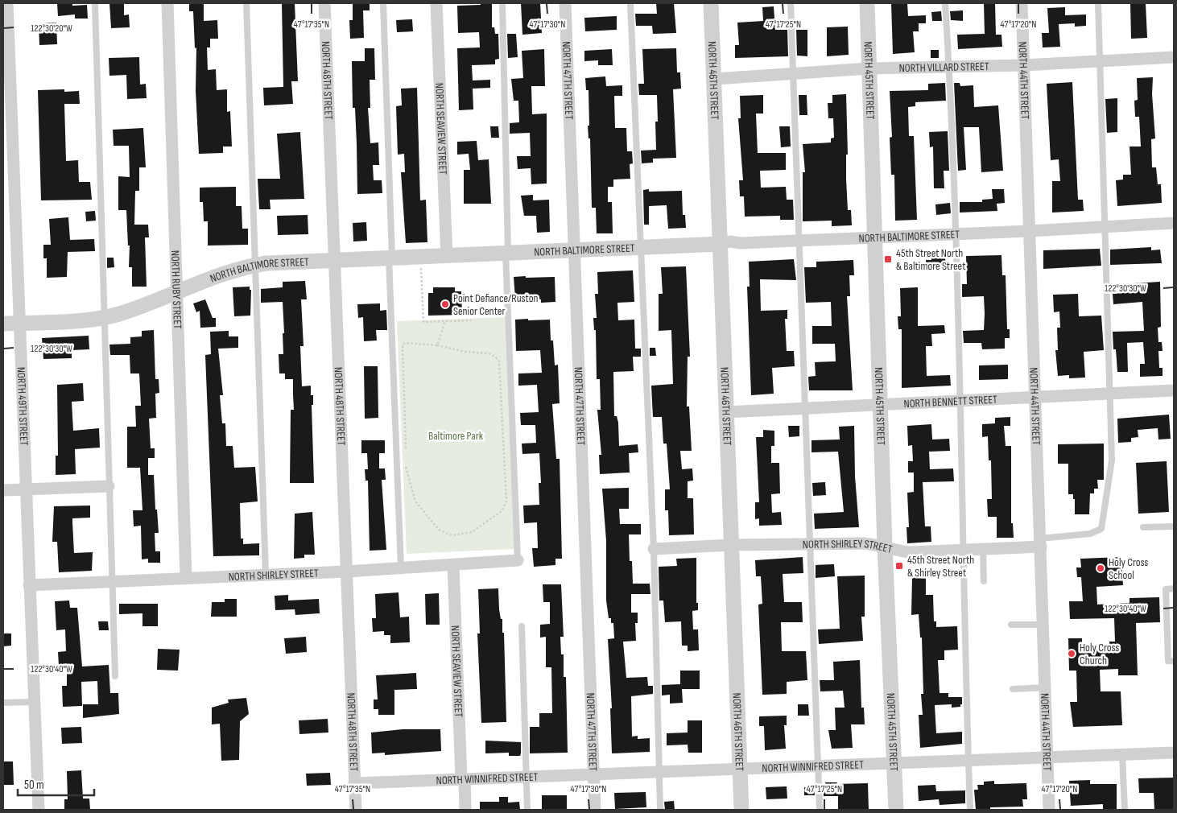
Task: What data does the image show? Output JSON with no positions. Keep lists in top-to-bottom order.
{
  "streets": {
    "street": [
      "NORTH VILLARD STREET",
      "NORTH 48TH STREET",
      "NORTH 47TH STREET",
      "NORTH 46TH STREET",
      "NORTH 45TH STREET",
      "NORTH 44TH STREET",
      "NORTH SEAVIEW STREET",
      "NORTH BALTIMORE STREET",
      "NORTH RUBY STREET",
      "NORTH BENNETT STREET",
      "NORTH 49TH STREET",
      "NORTH SHIRLEY STREET",
      "NORTH WINNIFRED STREET"
    ]
  },
  "crossings": [
    ["NORTH VILLARD STREET", "NORTH 46TH STREET"],
    ["NORTH VILLARD STREET", "NORTH 45TH STREET"],
    ["NORTH VILLARD STREET", "NORTH 44TH STREET"],
    ["NORTH 48TH STREET", "NORTH BALTIMORE STREET"],
    ["NORTH 48TH STREET", "NORTH SHIRLEY STREET"],
    ["NORTH 48TH STREET", "NORTH WINNIFRED STREET"],
    ["NORTH 47TH STREET", "NORTH BALTIMORE STREET"],
    ["NORTH 47TH STREET", "NORTH WINNIFRED STREET"],
    ["NORTH 46TH STREET", "NORTH BALTIMORE STREET"],
    ["NORTH 46TH STREET", "NORTH BENNETT STREET"],
    ["NORTH 46TH STREET", "NORTH SHIRLEY STREET"],
    ["NORTH 46TH STREET", "NORTH WINNIFRED STREET"],
    ["NORTH 45TH STREET", "NORTH BALTIMORE STREET"],
    ["NORTH 45TH STREET", "NORTH BENNETT STREET"],
    ["NORTH 45TH STREET", "NORTH SHIRLEY STREET"],
    ["NORTH 45TH STREET", "NORTH WINNIFRED STREET"],
    ["NORTH 44TH STREET", "NORTH BALTIMORE STREET"],
    ["NORTH 44TH STREET", "NORTH BENNETT STREET"],
    ["NORTH 44TH STREET", "NORTH SHIRLEY STREET"],
    ["NORTH 44TH STREET", "NORTH WINNIFRED STREET"],
    ["NORTH SEAVIEW STREET", "NORTH BALTIMORE STREET"],
    ["NORTH SEAVIEW STREET", "NORTH SHIRLEY STREET"],
    ["NORTH SEAVIEW STREET", "NORTH WINNIFRED STREET"],
    ["NORTH BALTIMORE STREET", "NORTH RUBY STREET"],
    ["NORTH BALTIMORE STREET", "NORTH 49TH STREET"],
    ["NORTH RUBY STREET", "NORTH SHIRLEY STREET"],
    ["NORTH 49TH STREET", "NORTH SHIRLEY STREET"]
  ],
  "parks": ["Baltimore Park"],
  "places": {
    "transit": ["45th Street North & Baltimore Street", "45th Street North & Shirley Street"],
    "other": ["Point Defiance/Ruston Senior Center", "Holy Cross School", "Holy Cross Church"]
  },
  "scale_bar": "50 m",
  "coordinates": [
    "47°17'35\"N",
    "47°17'30\"N",
    "47°17'25\"N",
    "47°17'20\"N",
    "122°30'20\"W",
    "122°30'30\"W",
    "122°30'40\"W"
  ]
}
